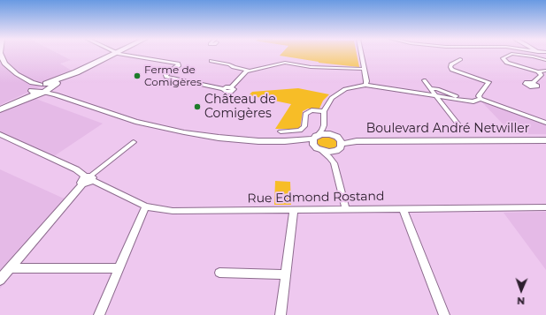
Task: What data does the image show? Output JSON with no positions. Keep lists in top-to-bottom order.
{
  "streets": {
    "main road": ["Boulevard André Netwiller"],
    "street": ["Rue Edmond Rostand"]
  },
  "places": ["Ferme de Comigères", "Château de Comigères"],
  "north": "bottom"
}
